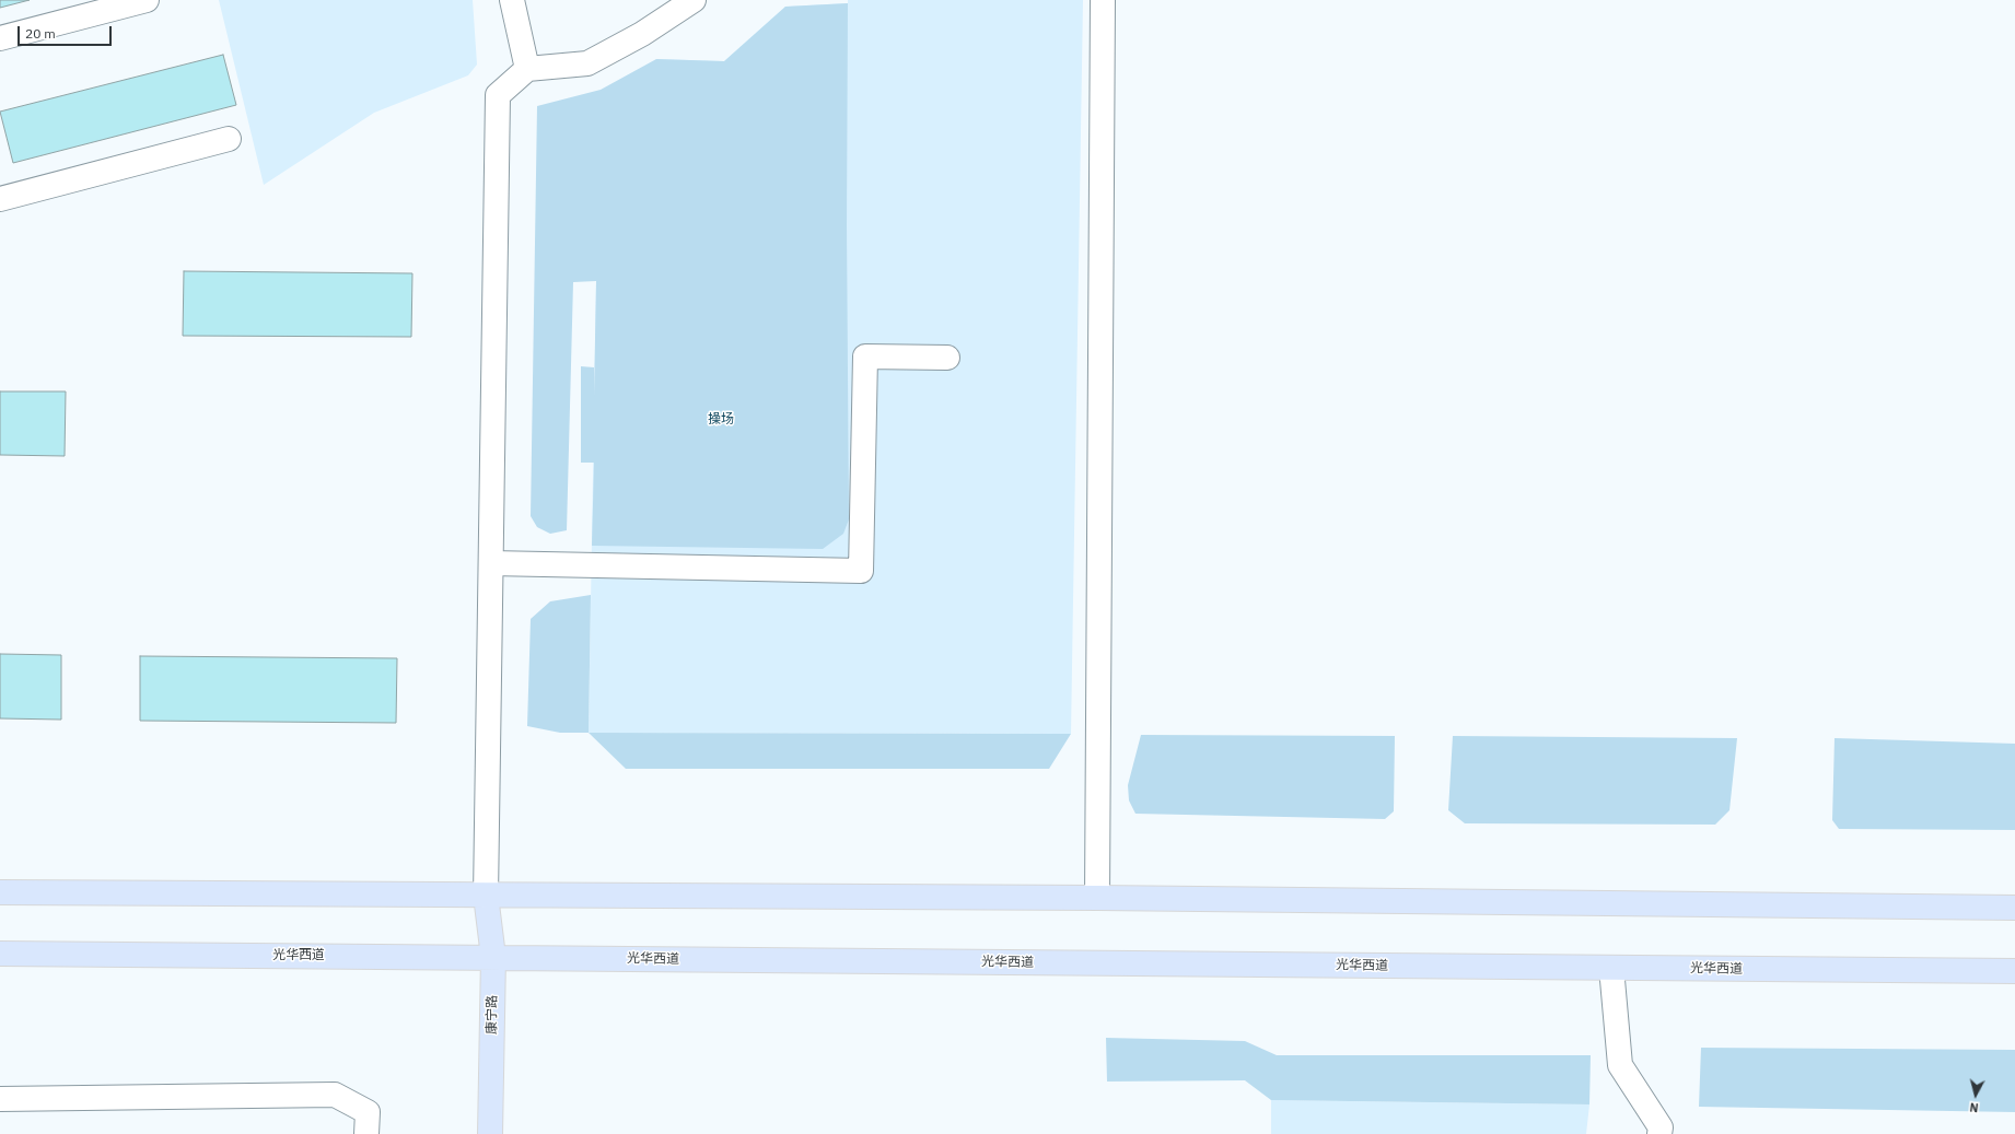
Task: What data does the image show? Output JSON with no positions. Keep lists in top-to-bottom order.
{
  "streets": {
    "main road": ["光华西道", "康宁路"]
  },
  "crossings": [
    ["光华西道", "康宁路"]
  ],
  "parks": ["操场"],
  "scale_bar": "20 m",
  "north": "bottom"
}
